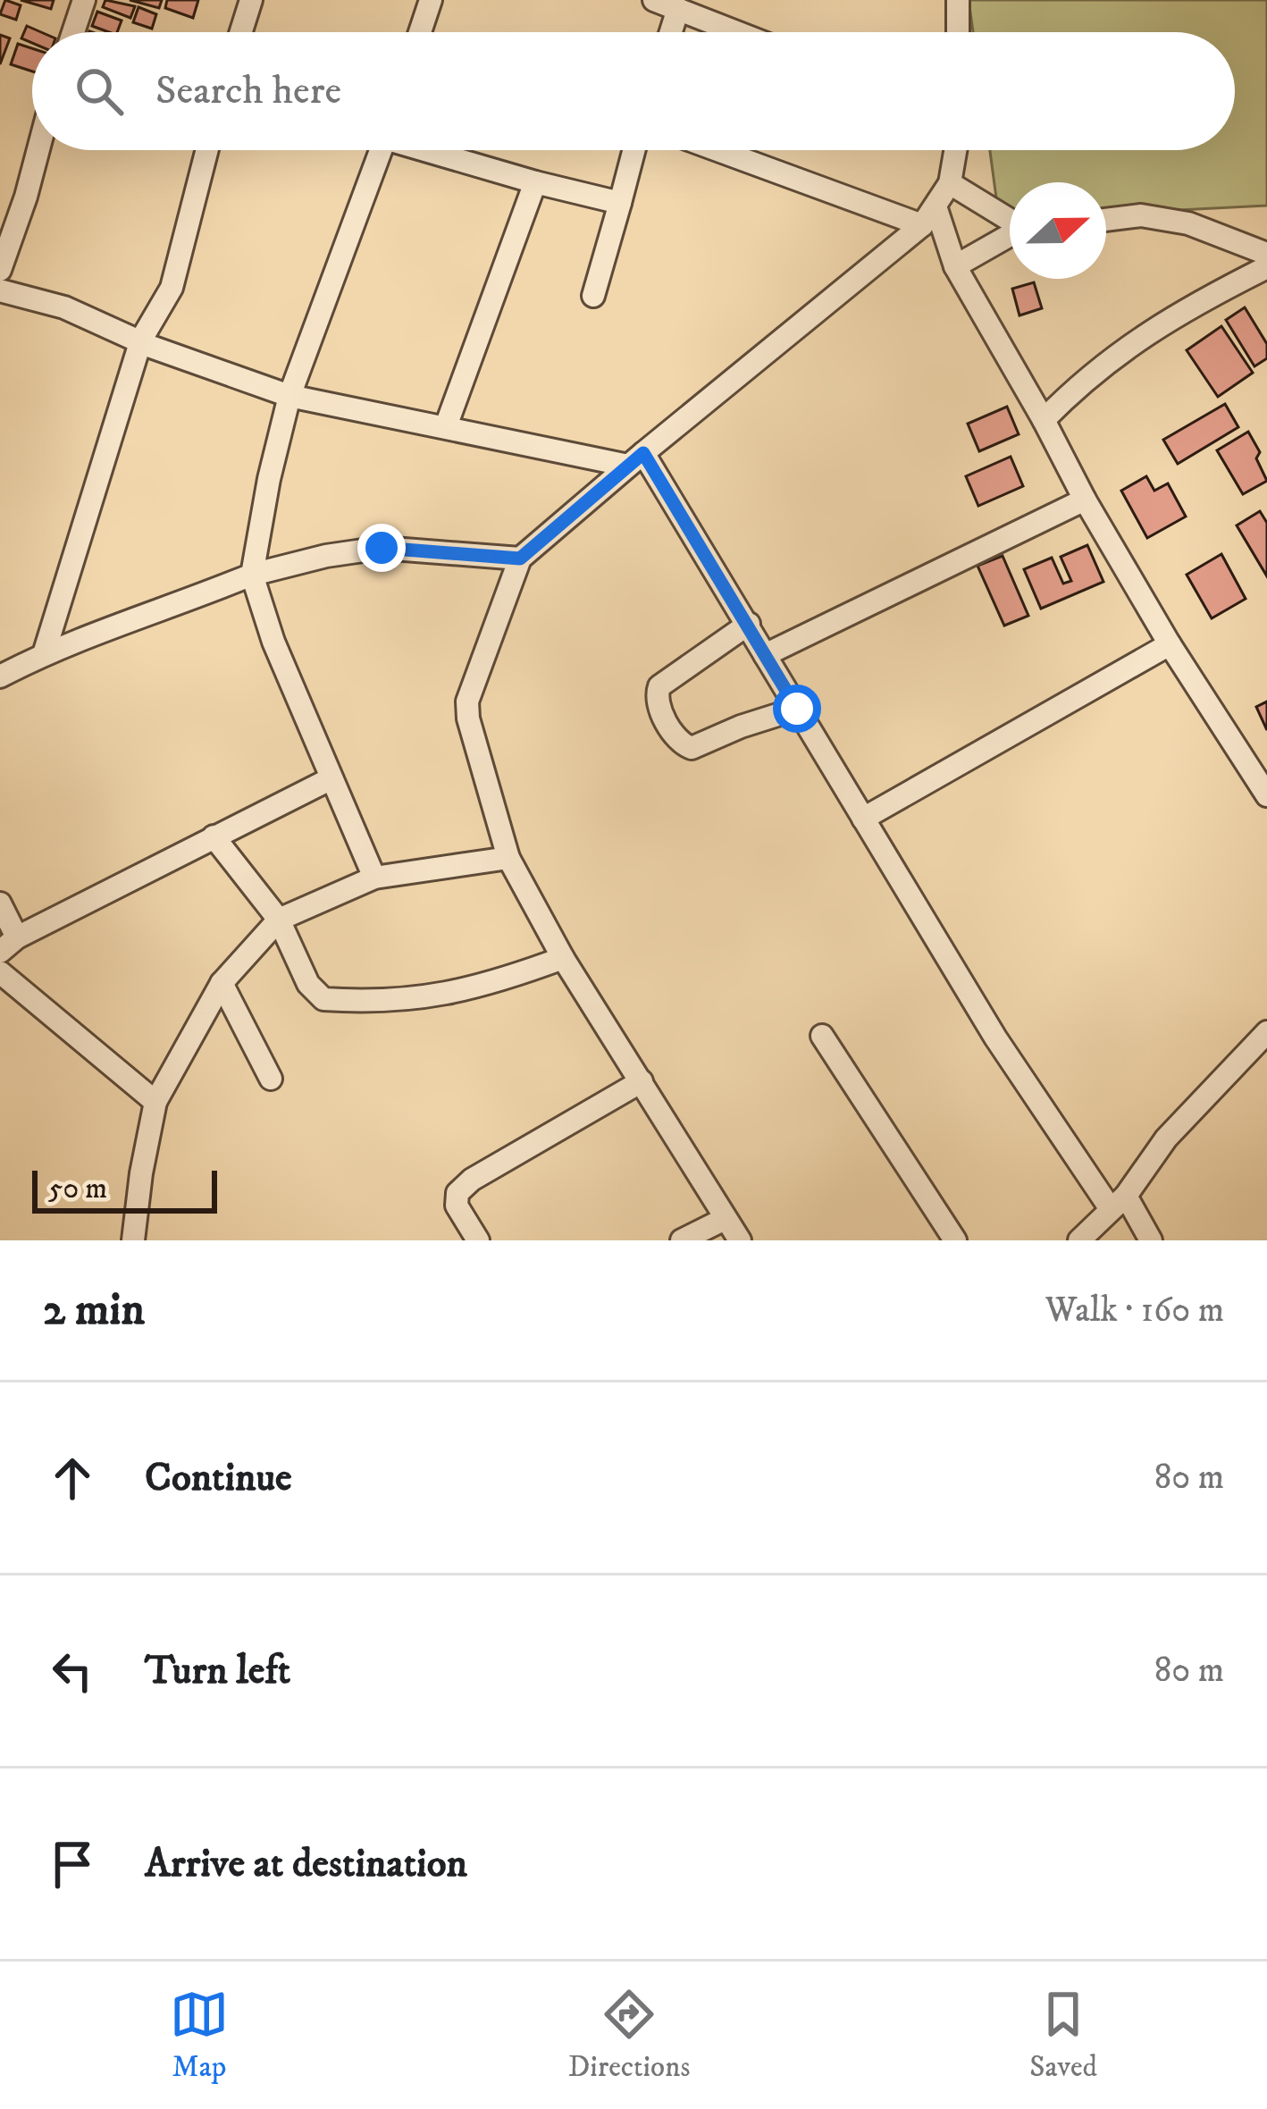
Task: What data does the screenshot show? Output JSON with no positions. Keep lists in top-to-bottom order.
{
  "scale_bar": "50 m",
  "north": "right",
  "page": {
    "search": "Search here",
    "scale": "50 m",
    "heading": ["2 min", "Walk · 160 m"],
    "list": [
      ["Continue", "80 m"],
      ["Turn left", "80 m"],
      "Arrive at destination"
    ],
    "nav": ["Map", "Directions", "Saved"]
  }
}
